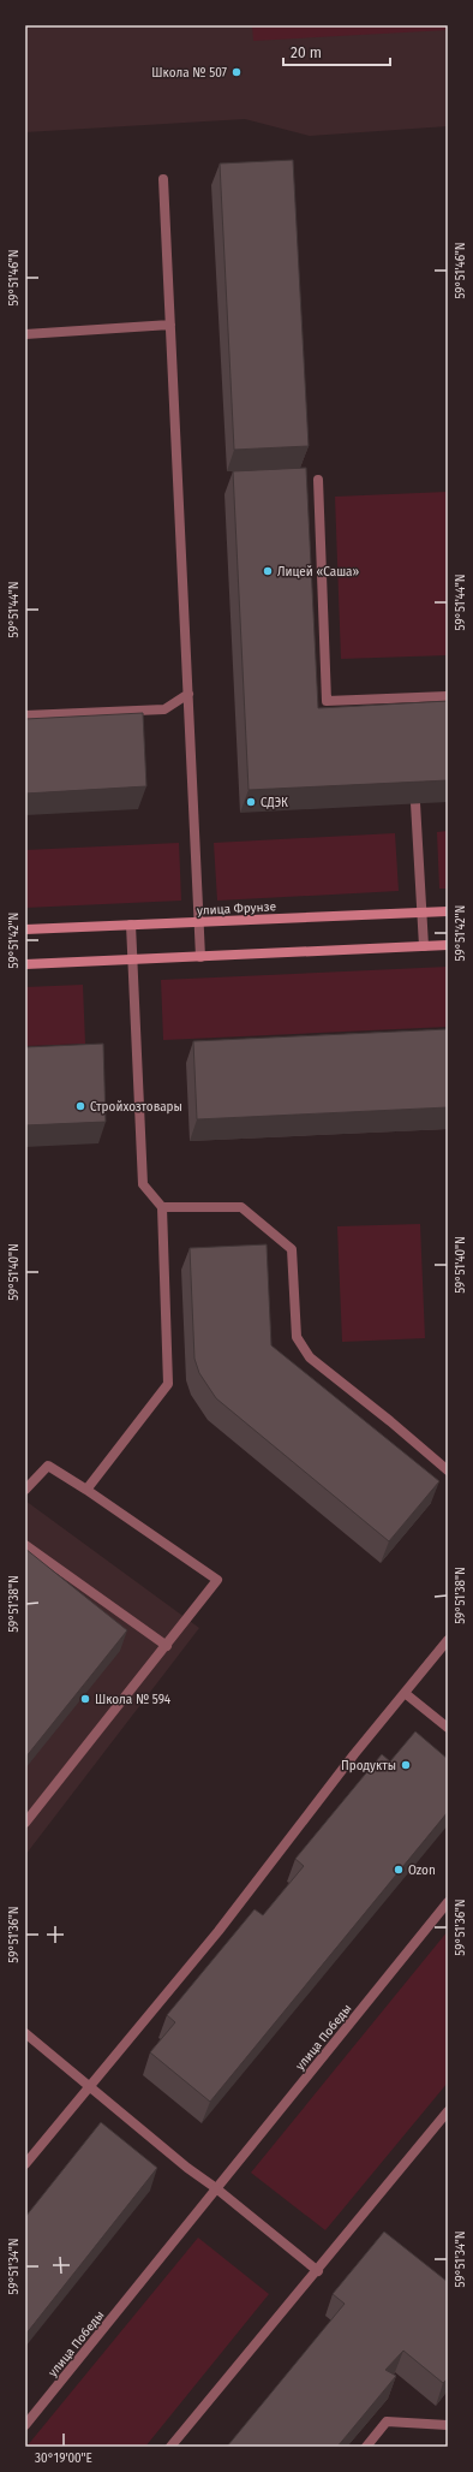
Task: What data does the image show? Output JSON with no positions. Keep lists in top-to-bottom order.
{
  "streets": {
    "street": ["улица Фрунзе", "улица Победы"]
  },
  "places": [
    "Школа № 507",
    "Лицей «Саша»",
    "СДЭК",
    "Стройхозтовары",
    "Школа № 594",
    "Продукты",
    "Ozon"
  ],
  "scale_bar": "20 m",
  "coordinates": [
    "59°51'46\"N",
    "59°51'44\"N",
    "59°51'42\"N",
    "59°51'40\"N",
    "59°51'38\"N",
    "59°51'36\"N",
    "59°51'34\"N",
    "30°19'00\"E"
  ]
}
